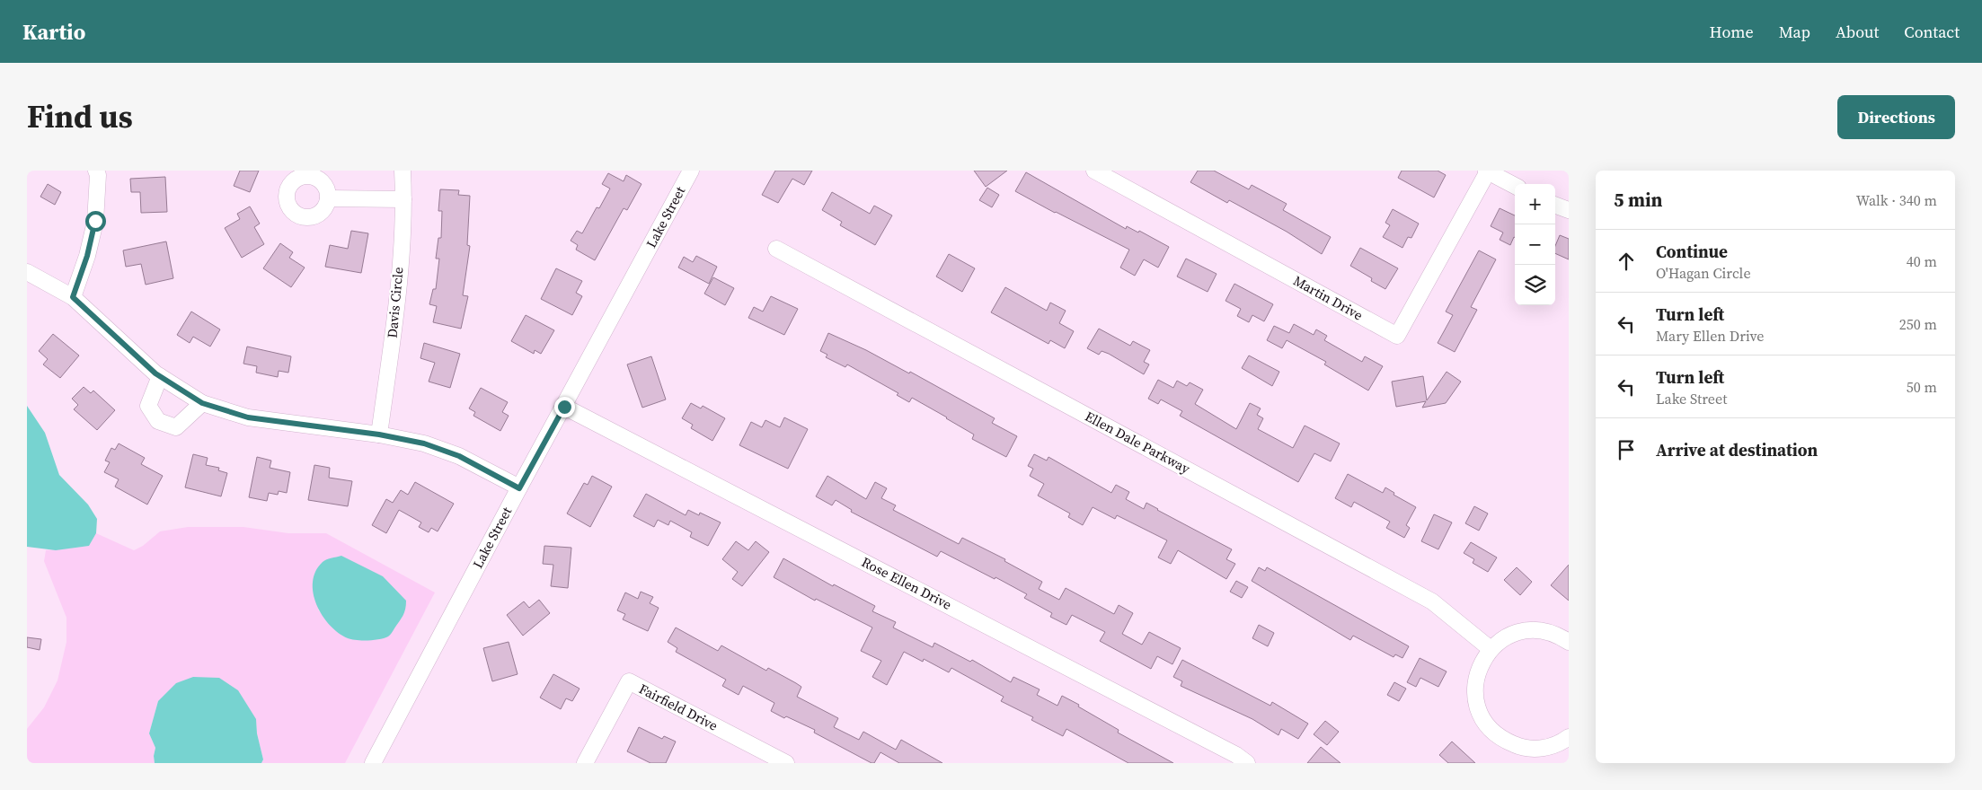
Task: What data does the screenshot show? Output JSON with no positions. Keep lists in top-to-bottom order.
{
  "streets": {
    "street": [
      "Lake Street",
      "Martin Drive",
      "Davis Circle",
      "Ellen Dale Parkway",
      "Rose Ellen Drive",
      "Fairfield Drive"
    ]
  },
  "crossings": [
    ["Lake Street", "Rose Ellen Drive"]
  ],
  "page": {
    "header": "Kartio",
    "nav": [
      "Home",
      "Map",
      "About",
      "Contact"
    ],
    "title": "Find us",
    "buttons": "Directions",
    "heading": ["5 min", "Walk · 340 m"],
    "map_buttons": ["+", "−"],
    "list": [
      ["Continue", "O'Hagan Circle", "40 m"],
      ["Turn left", "Mary Ellen Drive", "250 m"],
      ["Turn left", "Lake Street", "50 m"],
      "Arrive at destination"
    ]
  }
}
